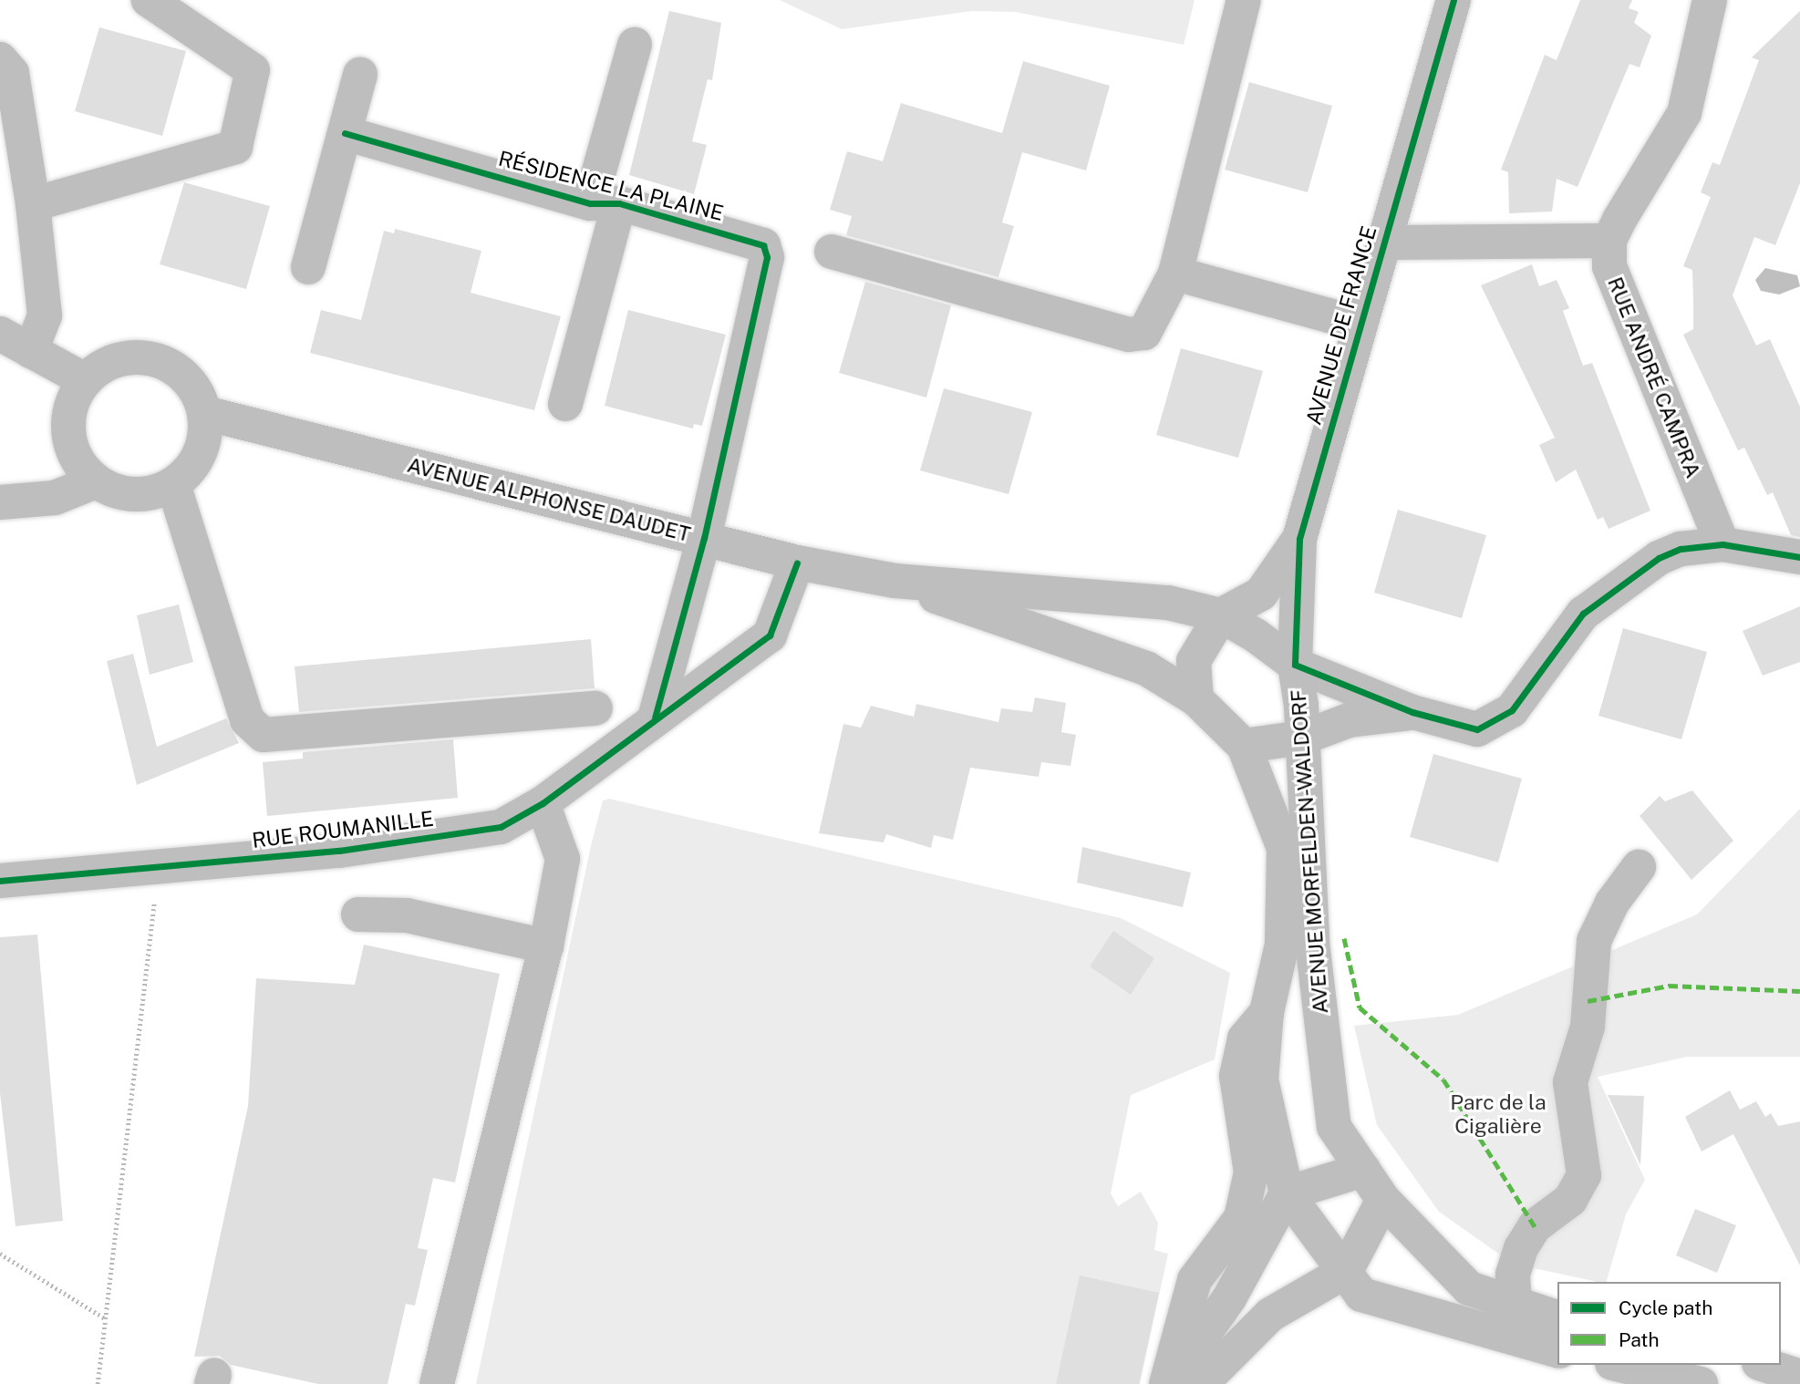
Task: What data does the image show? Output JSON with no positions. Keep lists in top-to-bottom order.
{
  "streets": {
    "street": [
      "RÉSIDENCE LA PLAINE",
      "AVENUE DE FRANCE",
      "RUE ANDRÉ CAMPRA",
      "AVENUE ALPHONSE DAUDET",
      "RUE ROUMANILLE",
      "AVENUE MORFELDEN-WALDORF"
    ]
  },
  "crossings": [
    ["RÉSIDENCE LA PLAINE", "AVENUE ALPHONSE DAUDET"],
    ["AVENUE DE FRANCE", "AVENUE ALPHONSE DAUDET"],
    ["AVENUE DE FRANCE", "AVENUE MORFELDEN-WALDORF"],
    ["AVENUE ALPHONSE DAUDET", "RUE ROUMANILLE"],
    ["AVENUE ALPHONSE DAUDET", "AVENUE MORFELDEN-WALDORF"]
  ],
  "parks": ["Parc de la Cigalière"],
  "legend": ["Cycle path", "Path"]
}
